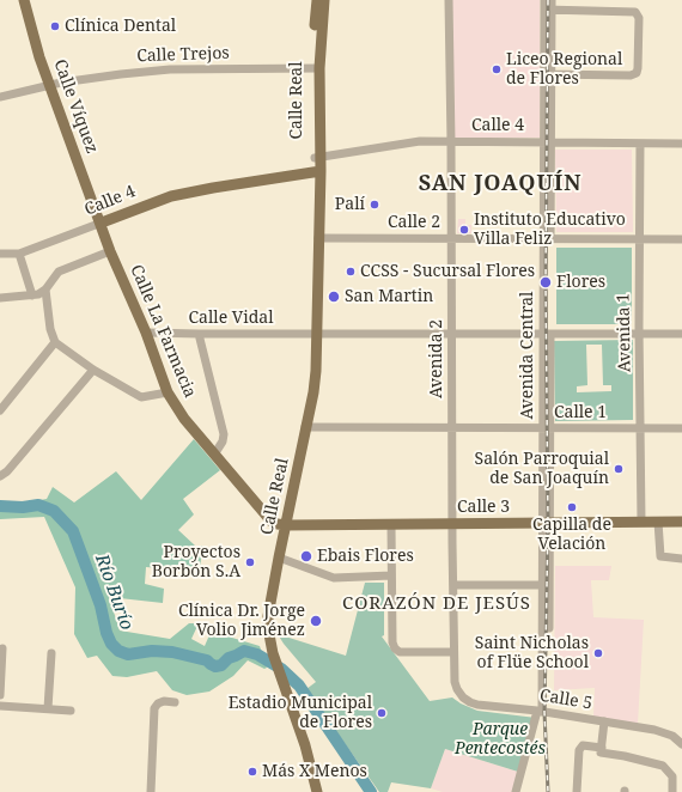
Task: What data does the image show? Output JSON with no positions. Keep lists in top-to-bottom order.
{
  "streets": {
    "main road": [
      "Calle Real",
      "Calle Víquez",
      "Calle 4",
      "Calle La Farmacia",
      "Calle 3"
    ],
    "street": [
      "Calle Trejos",
      "Calle 2",
      "Calle Vidal",
      "Avenida 1",
      "Avenida Central",
      "Avenida 2",
      "Calle 1",
      "Calle 5"
    ]
  },
  "crossings": [
    ["Calle Trejos", "Calle Real"],
    ["Calle Trejos", "Calle Víquez"],
    ["Calle Real", "Calle 4"],
    ["Calle Real", "Calle 2"],
    ["Calle Real", "Calle Vidal"],
    ["Calle Real", "Calle 1"],
    ["Calle Real", "Calle 3"],
    ["Calle Víquez", "Calle 4"],
    ["Calle Víquez", "Calle La Farmacia"],
    ["Calle 4", "Calle La Farmacia"],
    ["Calle 4", "Avenida 1"],
    ["Calle 4", "Avenida Central"],
    ["Calle 4", "Avenida 2"],
    ["Calle 2", "Avenida 1"],
    ["Calle 2", "Avenida Central"],
    ["Calle 2", "Avenida 2"],
    ["Calle Vidal", "Calle La Farmacia"],
    ["Calle Vidal", "Avenida 1"],
    ["Calle Vidal", "Avenida Central"],
    ["Calle Vidal", "Avenida 2"],
    ["Avenida 1", "Calle 1"],
    ["Avenida 1", "Calle 3"],
    ["Avenida Central", "Calle 1"],
    ["Avenida Central", "Calle 3"],
    ["Avenida Central", "Calle 5"],
    ["Avenida 2", "Calle 1"],
    ["Avenida 2", "Calle 3"],
    ["Avenida 2", "Calle 5"]
  ],
  "districts": ["SAN JOAQUÍN", "CORAZÓN DE JESÚS"],
  "water": ["Río Burío"],
  "parks": ["Parque Pentecostés"],
  "places": [
    "Clínica Dental",
    "Liceo Regional de Flores",
    "Palí",
    "Instituto Educativo Villa Feliz",
    "CCSS - Sucursal Flores",
    "Flores",
    "San Martin",
    "Salón Parroquial de San Joaquín",
    "Capilla de Velación",
    "Ebais Flores",
    "Proyectos Borbón S.A",
    "Clínica Dr. Jorge Volio Jiménez",
    "Saint Nicholas of Flüe School",
    "Estadio Municipal de Flores",
    "Más X Menos"
  ]
}
